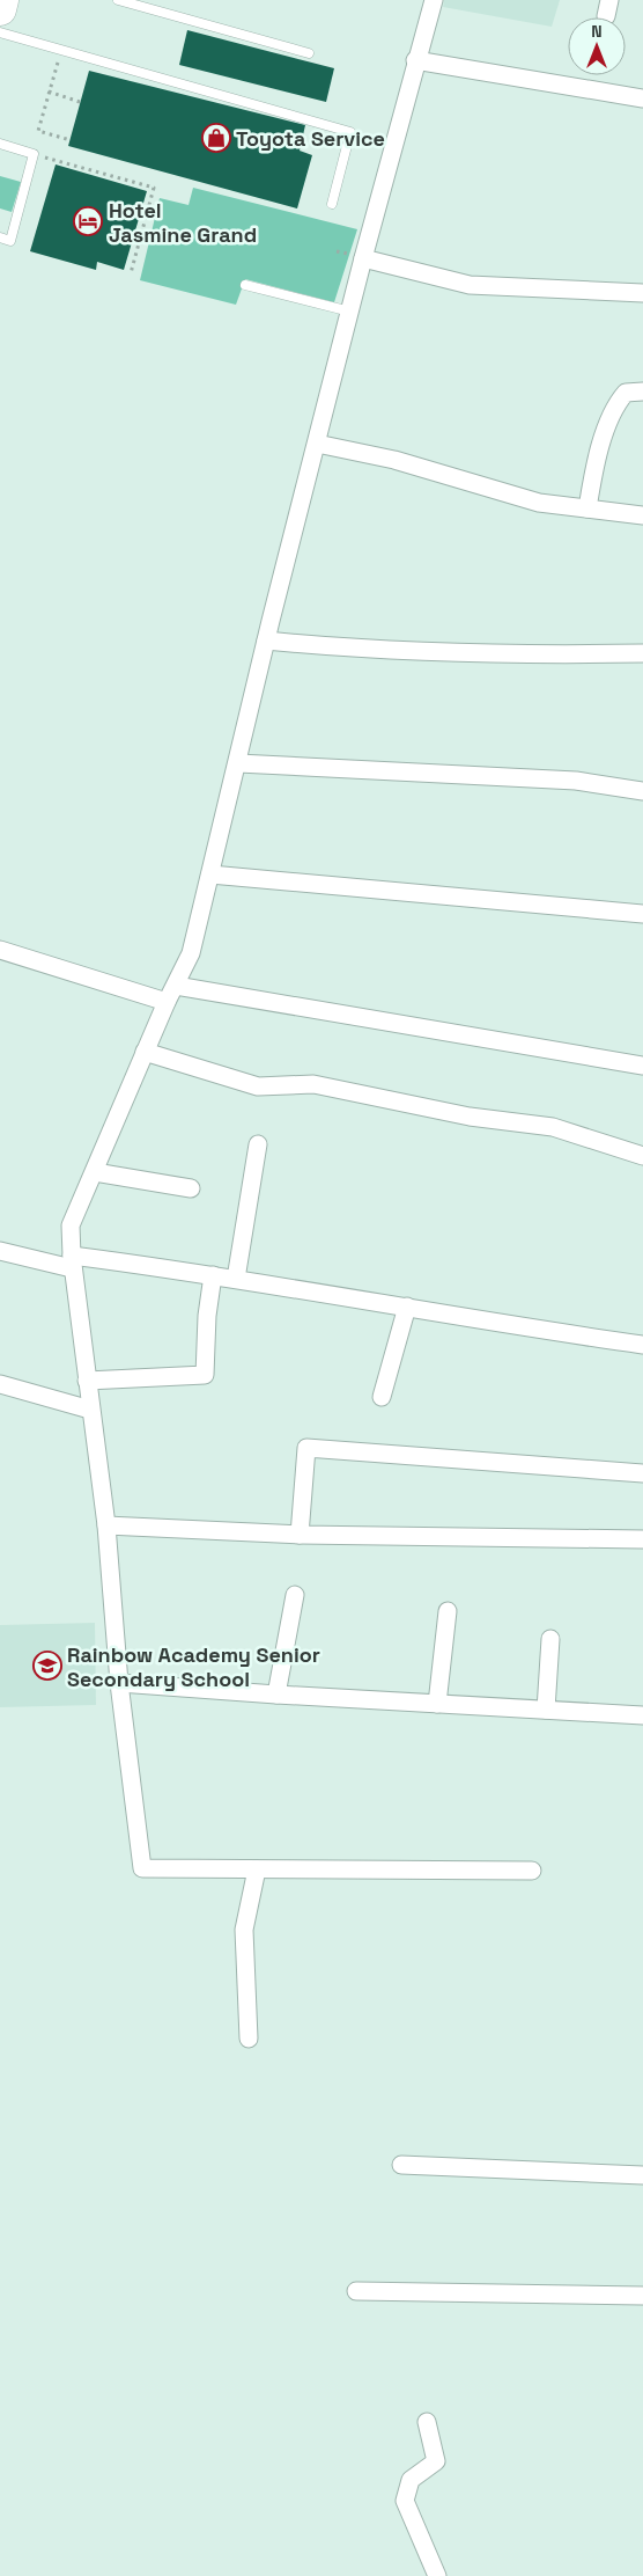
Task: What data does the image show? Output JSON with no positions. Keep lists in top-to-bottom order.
{
  "places": {
    "shop": ["Toyota Service"],
    "hotel": ["Hotel Jasmine Grand"],
    "school or university": ["Rainbow Academy Senior Secondary School"]
  },
  "north": "top"
}
